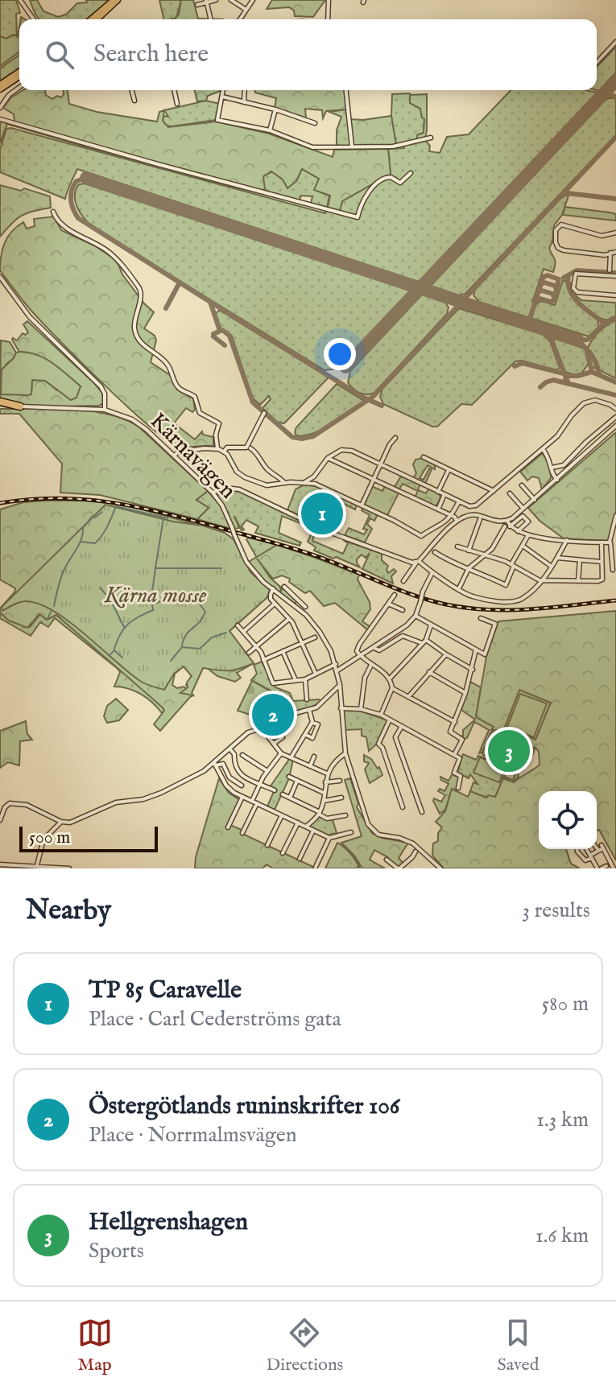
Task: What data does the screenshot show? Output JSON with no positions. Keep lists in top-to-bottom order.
{
  "streets": {
    "street": ["Kärnavägen"]
  },
  "parks": ["Kärna mosse"],
  "scale_bar": "500 m",
  "page": {
    "search": "Search here",
    "pins": ["1", "2", "3"],
    "scale": "500 m",
    "heading": ["Nearby", "3 results"],
    "list": [
      {
        "mark": "1",
        "name": "TP 85 Caravelle",
        "note": "Place · Carl Cederströms gata",
        "value": "580 m"
      },
      {
        "mark": "2",
        "name": "Östergötlands runinskrifter 106",
        "note": "Place · Norrmalmsvägen",
        "value": "1.3 km"
      },
      {
        "mark": "3",
        "name": "Hellgrenshagen",
        "note": "Sports",
        "value": "1.6 km"
      }
    ],
    "nav": ["Map", "Directions", "Saved"]
  }
}
